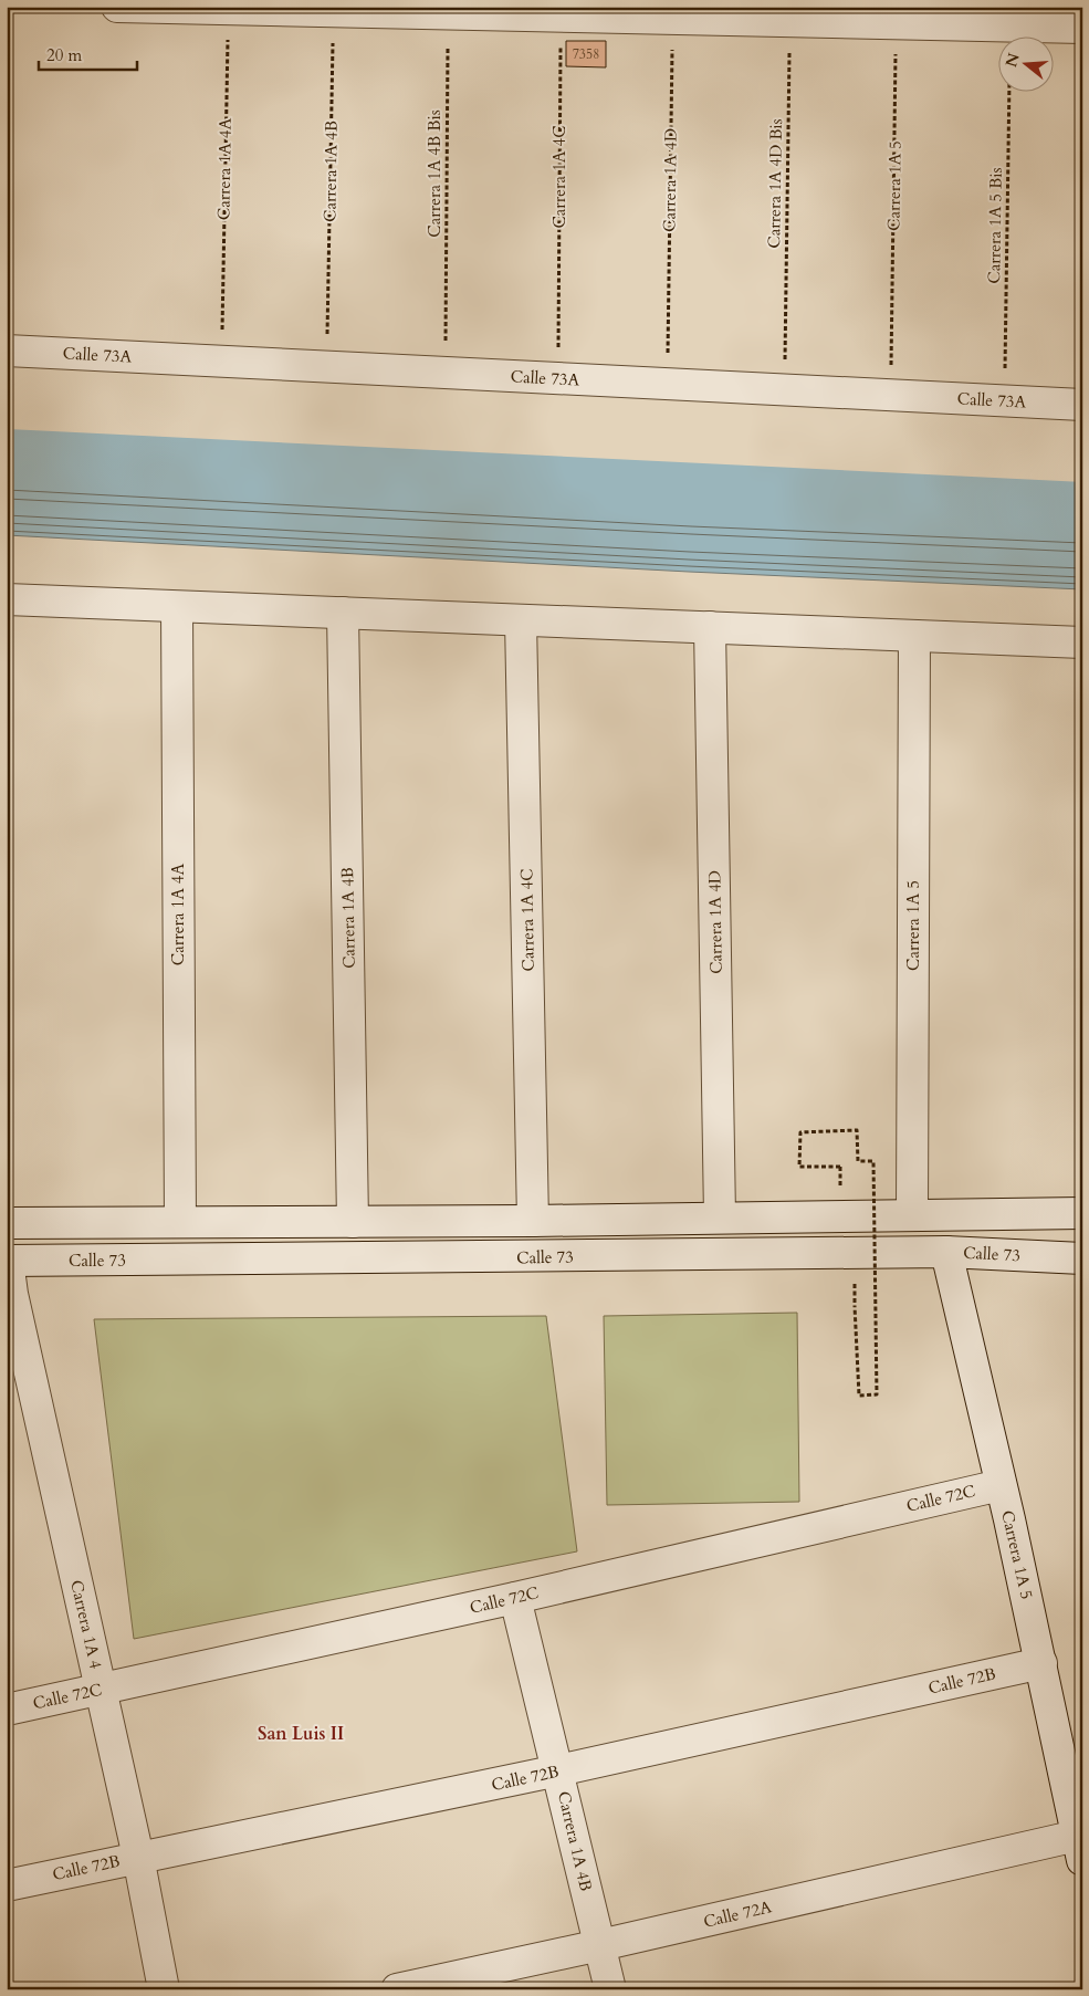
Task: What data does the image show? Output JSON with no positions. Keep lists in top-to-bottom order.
{
  "streets": {
    "street": [
      "Carrera 1A 4A",
      "Carrera 1A 4B",
      "Carrera 1A 4C",
      "Carrera 1A 4D",
      "Carrera 1A 5",
      "Calle 73A",
      "Calle 73",
      "Calle 72C",
      "Carrera 1A 4",
      "Calle 72B",
      "Calle 72A"
    ],
    "path": ["Carrera 1A 4B Bis", "Carrera 1A 4D Bis", "Carrera 1A 5 Bis"]
  },
  "crossings": [
    ["Carrera 1A 4B", "Calle 72C"],
    ["Carrera 1A 4B", "Calle 72B"],
    ["Carrera 1A 4B", "Calle 72A"],
    ["Carrera 1A 5", "Calle 73"],
    ["Carrera 1A 5", "Calle 72C"],
    ["Carrera 1A 5", "Calle 72B"],
    ["Carrera 1A 5", "Calle 72A"],
    ["Calle 73", "Carrera 1A 4"],
    ["Calle 72C", "Carrera 1A 4"],
    ["Carrera 1A 4", "Calle 72B"]
  ],
  "districts": ["San Luis II"],
  "house_numbers": ["7358"],
  "scale_bar": "20 m",
  "north": "left"
}
